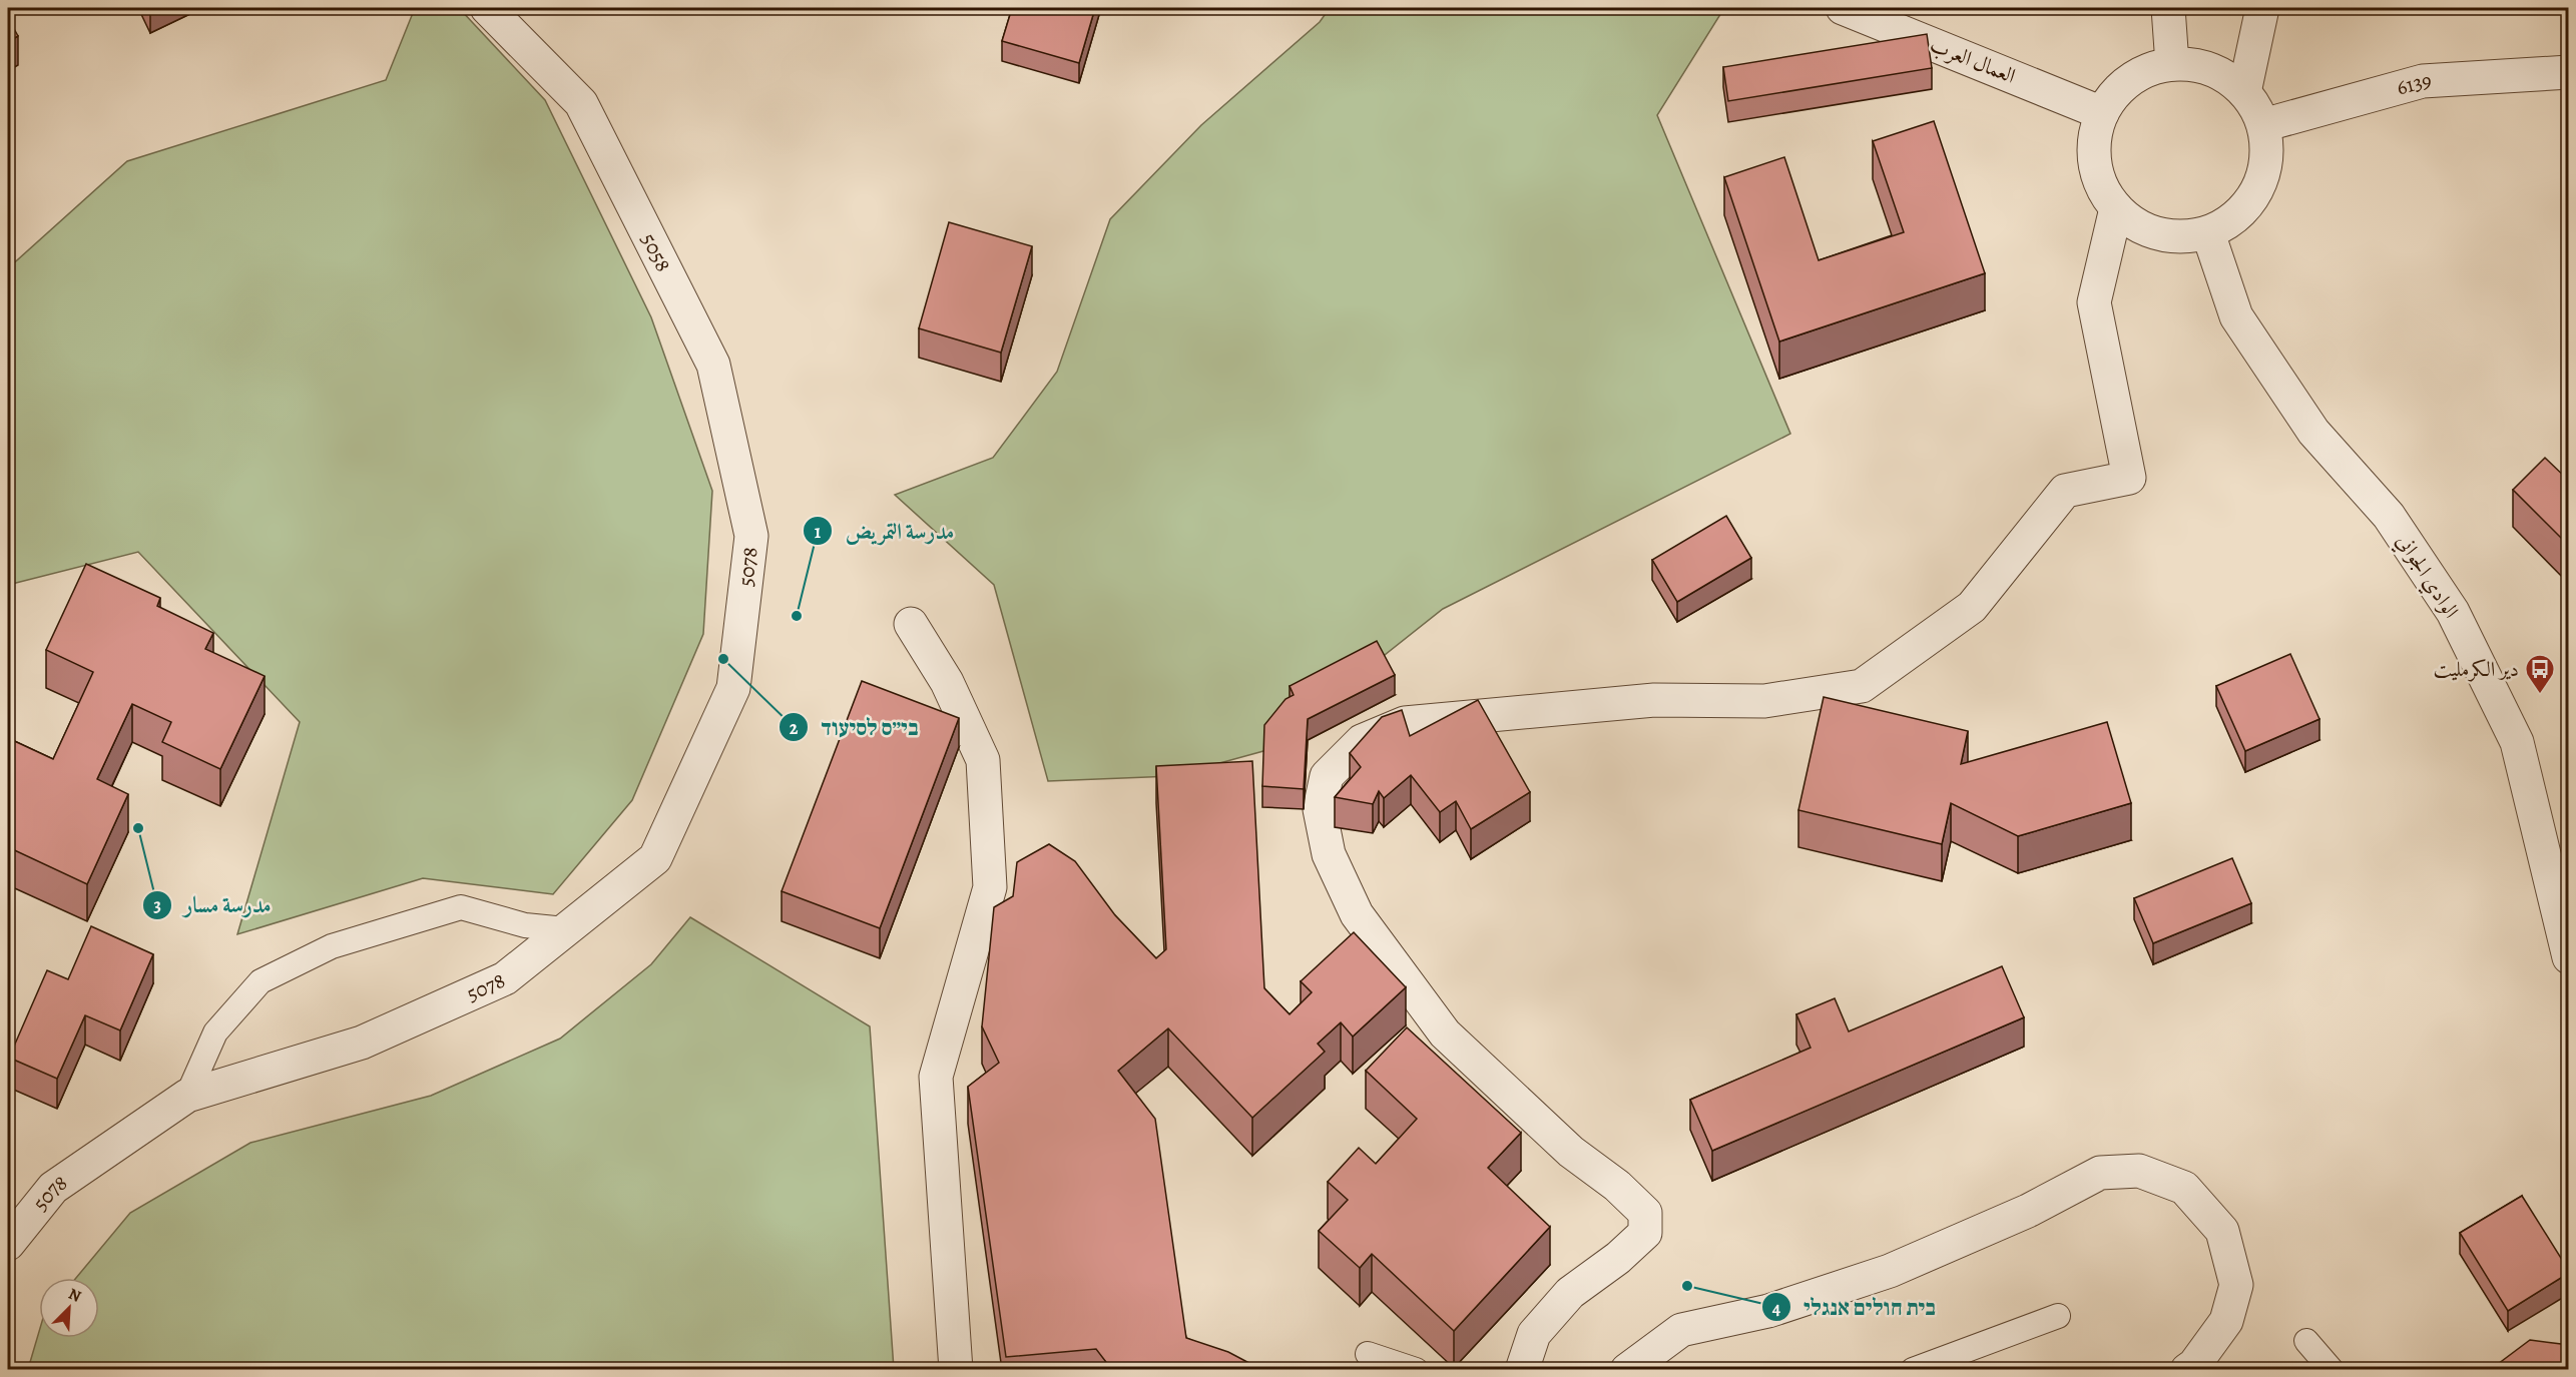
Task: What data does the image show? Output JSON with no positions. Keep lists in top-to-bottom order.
{
  "streets": {
    "street": [
      "العمال العرب",
      "6139",
      "5058",
      "5078",
      "الوادي الجواني"
    ]
  },
  "crossings": [
    ["العمال العرب", "6139"],
    ["العمال العرب", "الوادي الجواني"],
    ["6139", "الوادي الجواني"],
    ["5058", "5078"]
  ],
  "places": {
    "other": [
      "مدرسة التمريض",
      "בי״ס לסיעוד",
      "مدرسة مسار",
      "בית חולים אנגלי"
    ],
    "bus stop": ["دير الكرمليت"]
  },
  "north": "top right"
}
